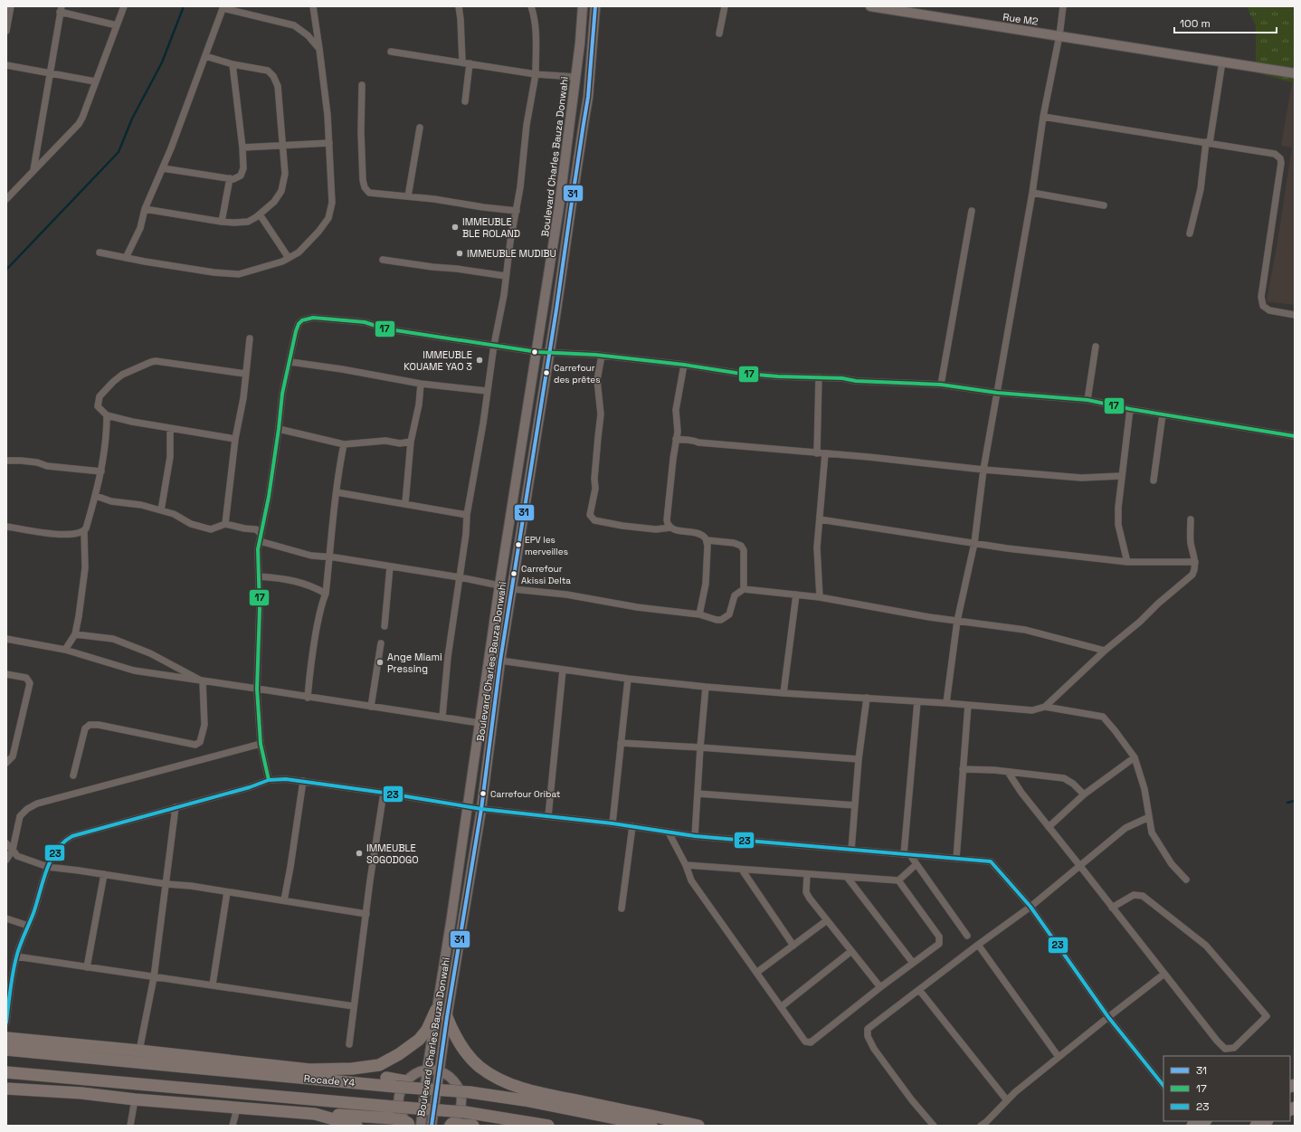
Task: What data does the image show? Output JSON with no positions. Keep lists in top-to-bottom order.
{
  "streets": {
    "highway": ["Rocade Y4"],
    "main road": ["Rue M2", "Boulevard Charles Bauza Donwahi"]
  },
  "places": [
    "IMMEUBLE BLE ROLAND",
    "IMMEUBLE MUDIBU",
    "IMMEUBLE KOUAME YAO 3",
    "Carrefour des prêtes",
    "EPV les merveilles",
    "Carrefour Akissi Delta",
    "Ange Miami Pressing",
    "Carrefour Oribat",
    "IMMEUBLE SOGODOGO"
  ],
  "lines": ["transit line 31", "transit line 17", "transit line 23"],
  "legend": ["31", "17", "23"],
  "scale_bar": "100 m"
}
